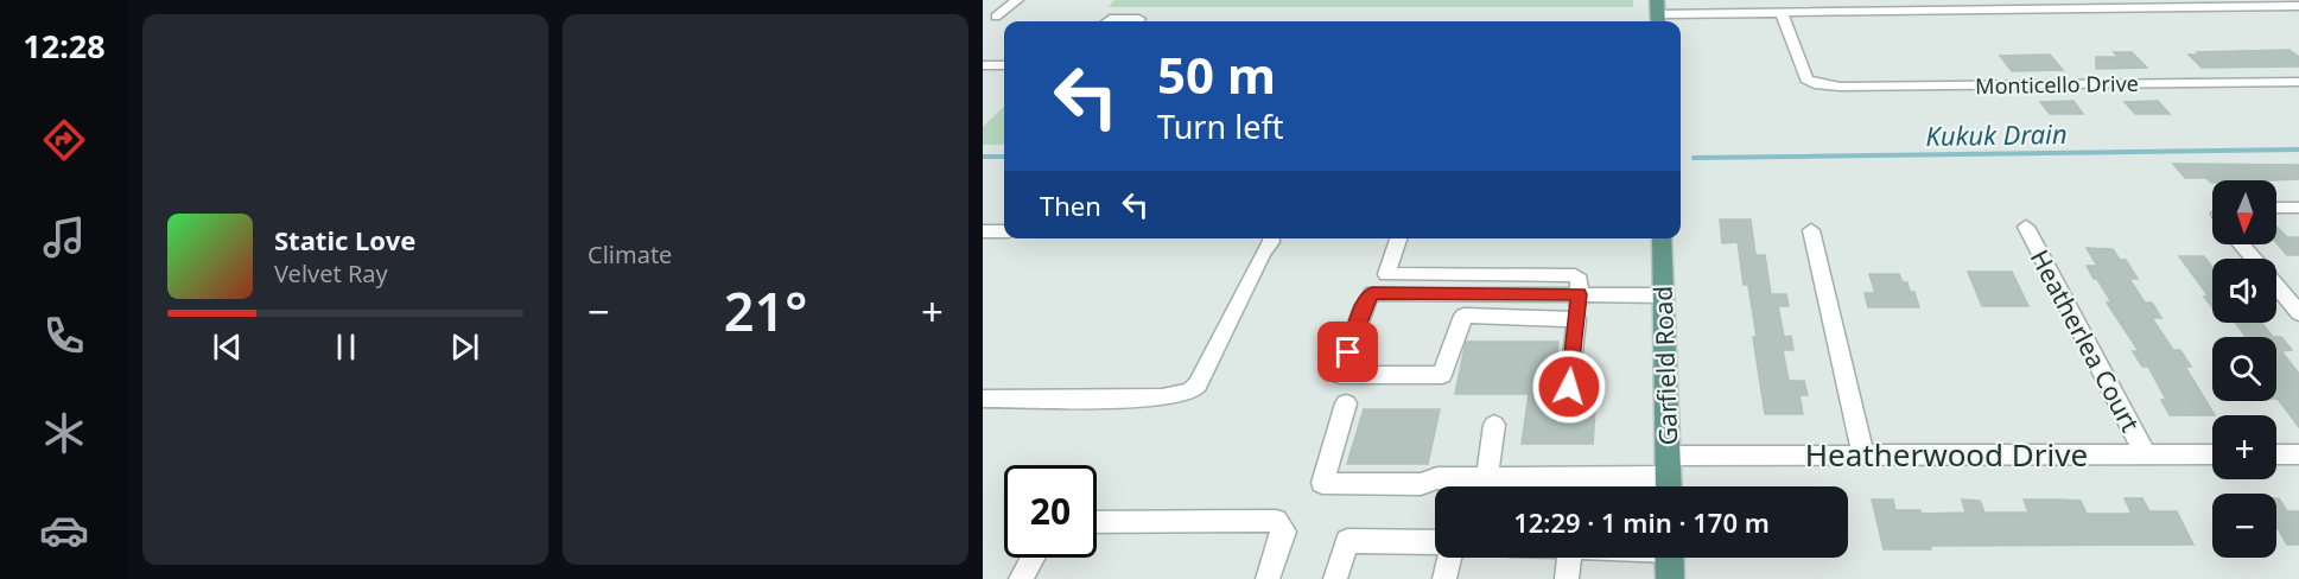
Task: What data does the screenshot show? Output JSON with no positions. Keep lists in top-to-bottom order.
{
  "streets": {
    "main road": ["Garfield Road"],
    "street": ["Monticello Drive", "Heatherlea Court", "Heatherwood Drive"]
  },
  "crossings": [
    ["Heatherlea Court", "Heatherwood Drive"],
    ["Garfield Road", "Heatherwood Drive"]
  ],
  "water": ["Kukuk Drain"],
  "north": "bottom",
  "page": {
    "tabs": "12:28",
    "tile": "Climate",
    "turn": ["50 m", "Turn left"],
    "then": "Then",
    "map_buttons": ["+", "−"],
    "song": ["Static Love", "Velvet Ray"],
    "heat": ["−", "21°", "+"],
    "limit": "20",
    "trip": "12:29 · 1 min · 170 m"
  }
}
